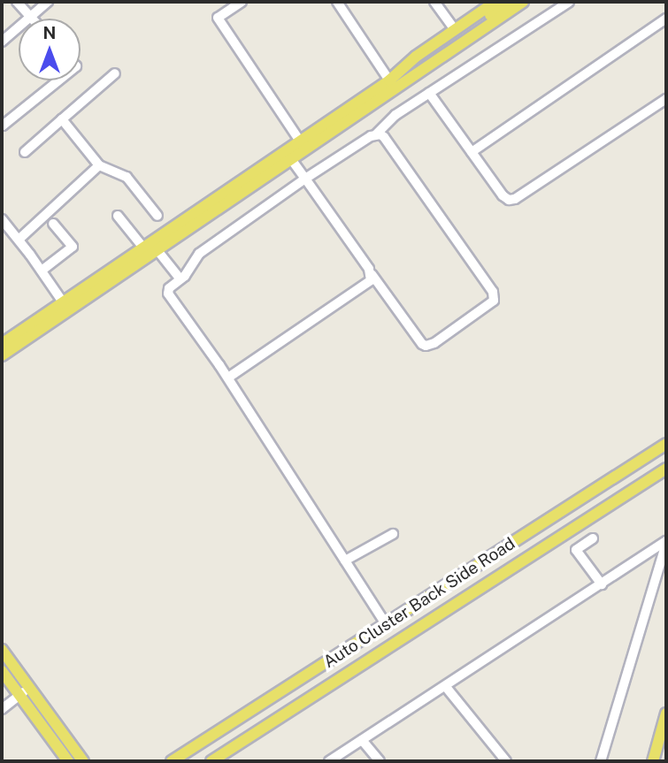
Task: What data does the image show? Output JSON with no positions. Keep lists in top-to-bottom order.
{
  "streets": {
    "main road": ["Auto Cluster Back Side Road"]
  },
  "north": "top"
}
